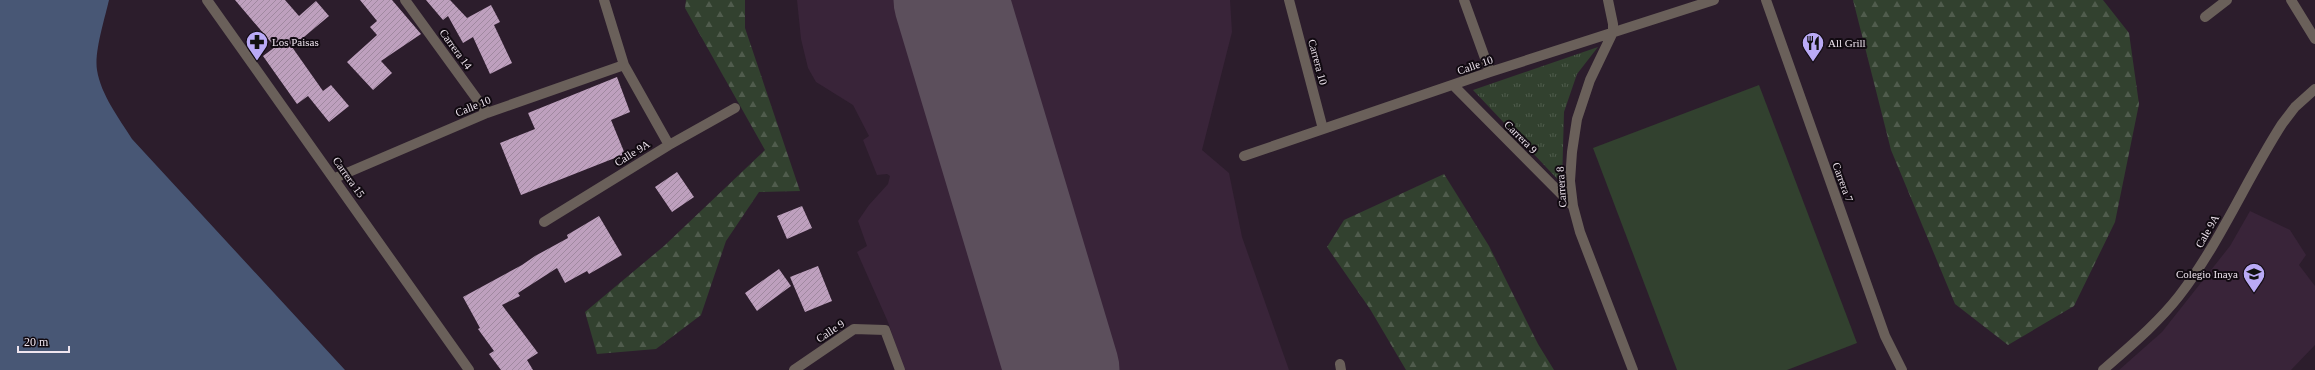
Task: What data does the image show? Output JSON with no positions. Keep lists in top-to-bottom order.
{
  "streets": {
    "street": [
      "Carrera 14",
      "Carrera 10",
      "Calle 10",
      "Carrera 9",
      "Calle 9A",
      "Carrera 15",
      "Carrera 7",
      "Carrera 8",
      "Cale 9A",
      "Calle 9"
    ]
  },
  "crossings": [
    ["Carrera 14", "Calle 10"],
    ["Carrera 10", "Calle 10"],
    ["Calle 10", "Carrera 9"],
    ["Calle 10", "Carrera 15"],
    ["Calle 10", "Carrera 8"],
    ["Carrera 9", "Carrera 8"]
  ],
  "places": {
    "pharmacy": ["Los Paisas"],
    "restaurant": ["All Grill"],
    "school or university": ["Colegio Inaya"]
  },
  "scale_bar": "20 m"
}
